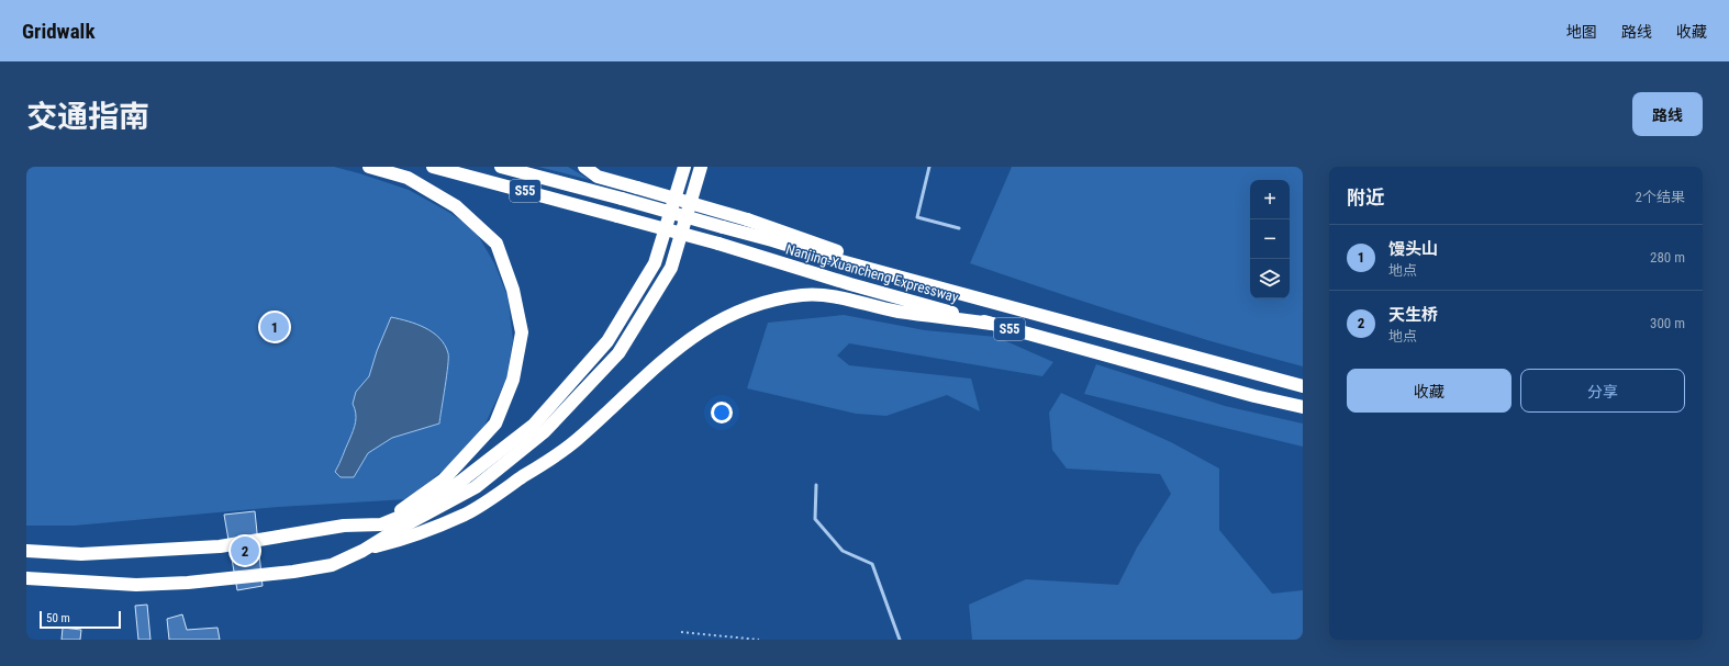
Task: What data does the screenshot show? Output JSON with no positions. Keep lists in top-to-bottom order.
{
  "streets": {
    "highway": ["S55", "Nanjing-Xuancheng Expressway"]
  },
  "scale_bar": "50 m",
  "page": {
    "header": "Gridwalk",
    "nav": ["地图", "路线", "收藏"],
    "title": "交通指南",
    "buttons": [
      "路线",
      ["收藏", "分享"]
    ],
    "heading": ["附近", "2个结果"],
    "map_buttons": ["+", "−"],
    "list": [
      {
        "mark": "1",
        "name": "馒头山",
        "note": "地点",
        "value": "280 m"
      },
      {
        "mark": "2",
        "name": "天生桥",
        "note": "地点",
        "value": "300 m"
      }
    ],
    "pins": ["1", "2"],
    "scale": "50 m"
  }
}
